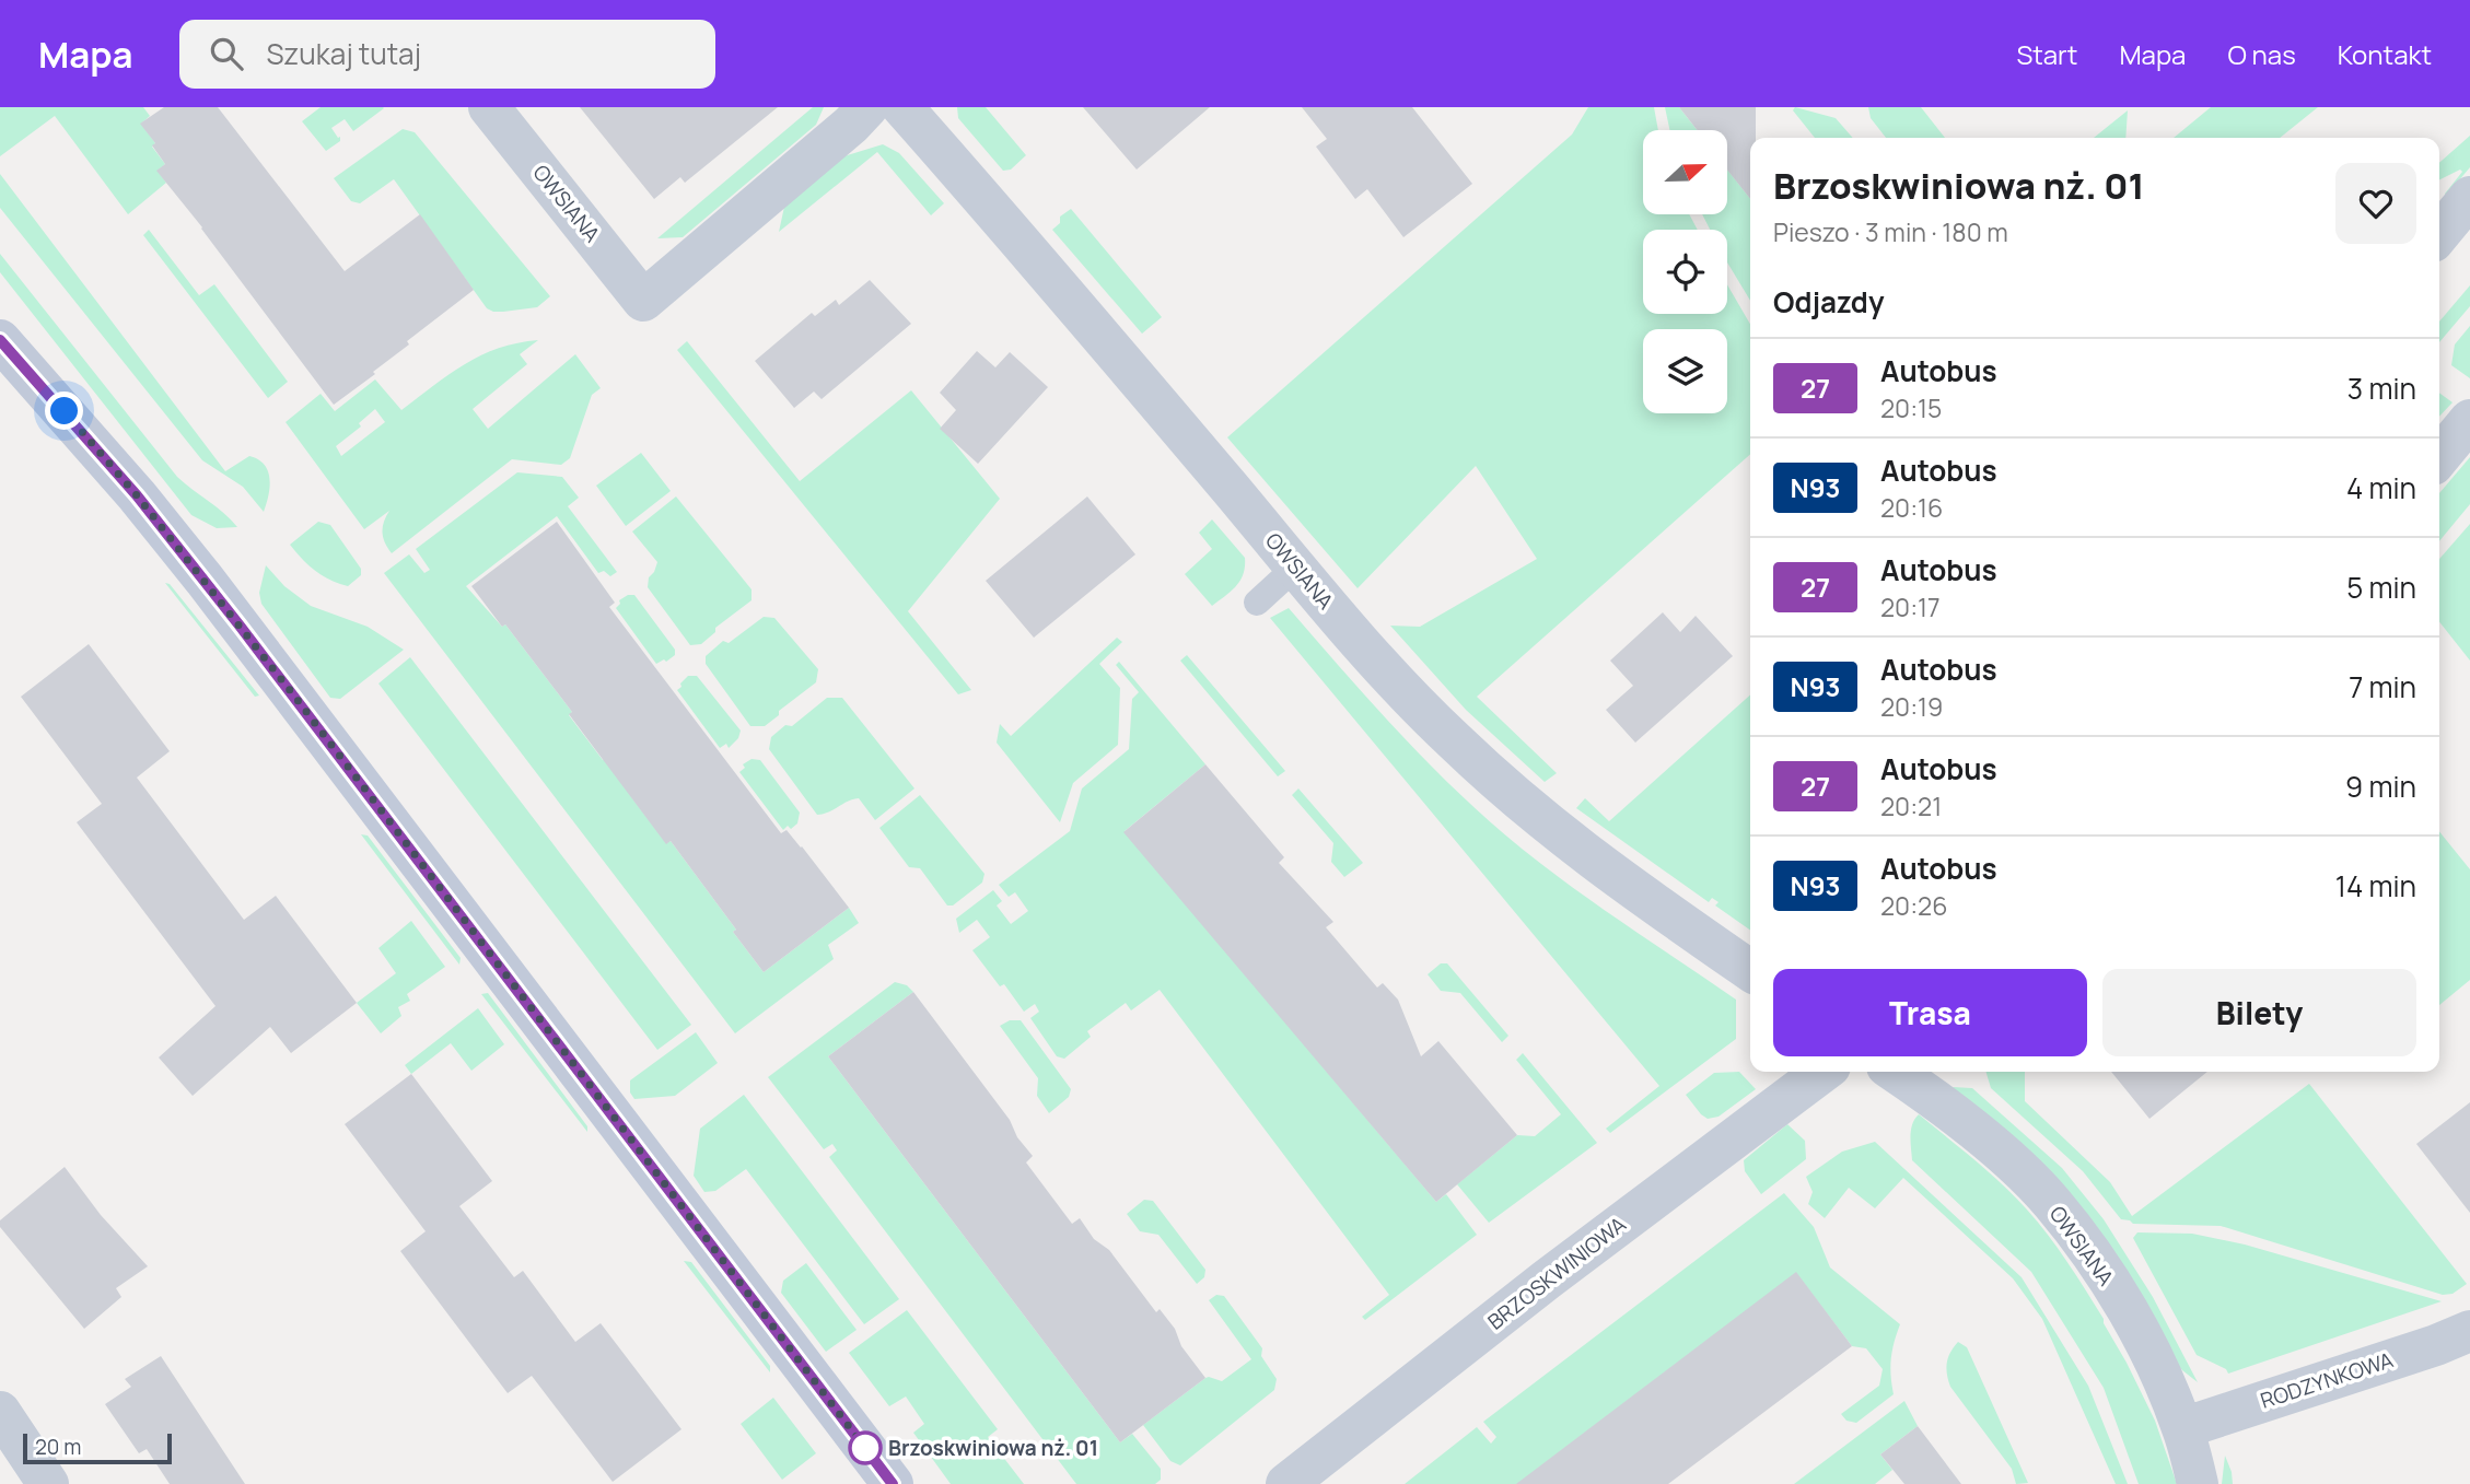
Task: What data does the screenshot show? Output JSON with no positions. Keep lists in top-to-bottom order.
{
  "streets": {
    "street": ["OWSIANA", "BRZOSKWINIOWA", "RODZYNKOWA"]
  },
  "crossings": [
    ["OWSIANA", "RODZYNKOWA"]
  ],
  "places": ["Brzoskwiniowa nż. 01"],
  "lines": ["bus line 27"],
  "scale_bar": "20 m",
  "north": "right",
  "page": {
    "header": "Mapa",
    "search": "Szukaj tutaj",
    "nav": [
      "Start",
      "Mapa",
      "O nas",
      "Kontakt"
    ],
    "heading": [
      ["Brzoskwiniowa nż. 01", "Pieszo · 3 min · 180 m"],
      "Odjazdy"
    ],
    "list": [
      {
        "mark": "27",
        "name": "Autobus",
        "note": "20:15",
        "value": "3 min"
      },
      {
        "mark": "N93",
        "name": "Autobus",
        "note": "20:16",
        "value": "4 min"
      },
      {
        "mark": "27",
        "name": "Autobus",
        "note": "20:17",
        "value": "5 min"
      },
      {
        "mark": "N93",
        "name": "Autobus",
        "note": "20:19",
        "value": "7 min"
      },
      {
        "mark": "27",
        "name": "Autobus",
        "note": "20:21",
        "value": "9 min"
      },
      {
        "mark": "N93",
        "name": "Autobus",
        "note": "20:26",
        "value": "14 min"
      }
    ],
    "buttons": ["Trasa", "Bilety"],
    "scale": "20 m"
  }
}
